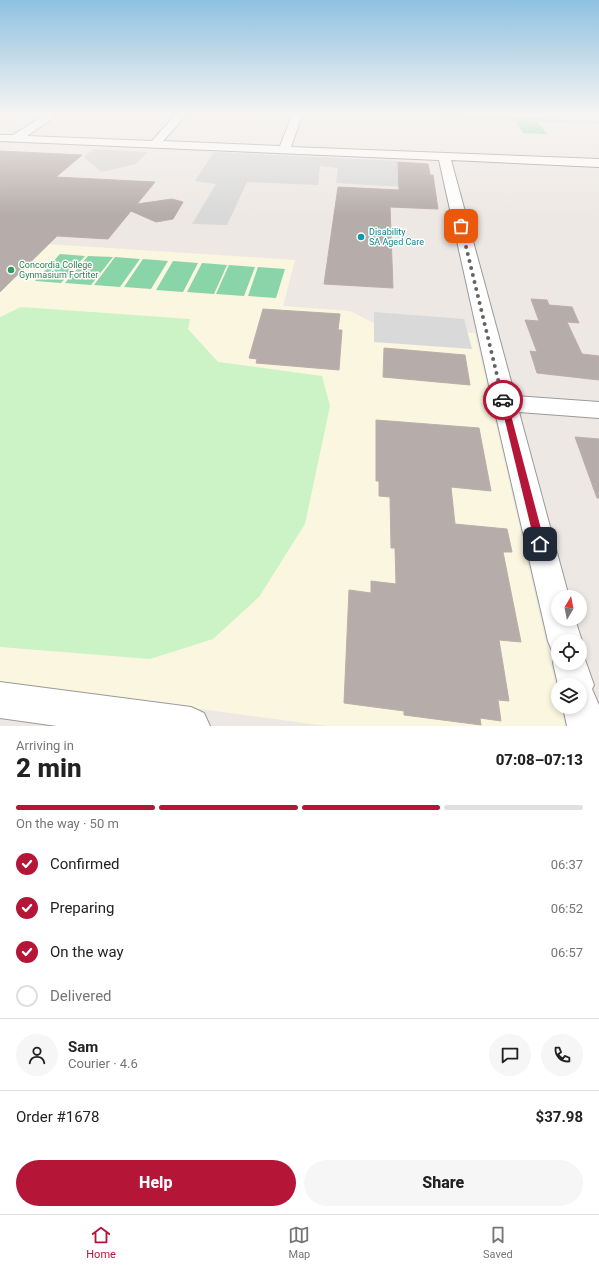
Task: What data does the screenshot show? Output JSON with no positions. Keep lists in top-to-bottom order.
{
  "places": ["Disability SA Aged Care", "Concordia College Gynmasium Fortiter"],
  "north": "top",
  "page": {
    "heading": ["2 min", "Arriving in", "07:08–07:13"],
    "panel": [
      "Sam",
      "Courier · 4.6",
      "Order #1678",
      "$37.98"
    ],
    "bar": "On the way · 50 m",
    "list": [
      ["Confirmed", "06:37"],
      ["Preparing", "06:52"],
      ["On the way", "06:57"],
      "Delivered"
    ],
    "buttons": ["Help", "Share"],
    "tabs": ["Home", "Map", "Saved"]
  }
}
